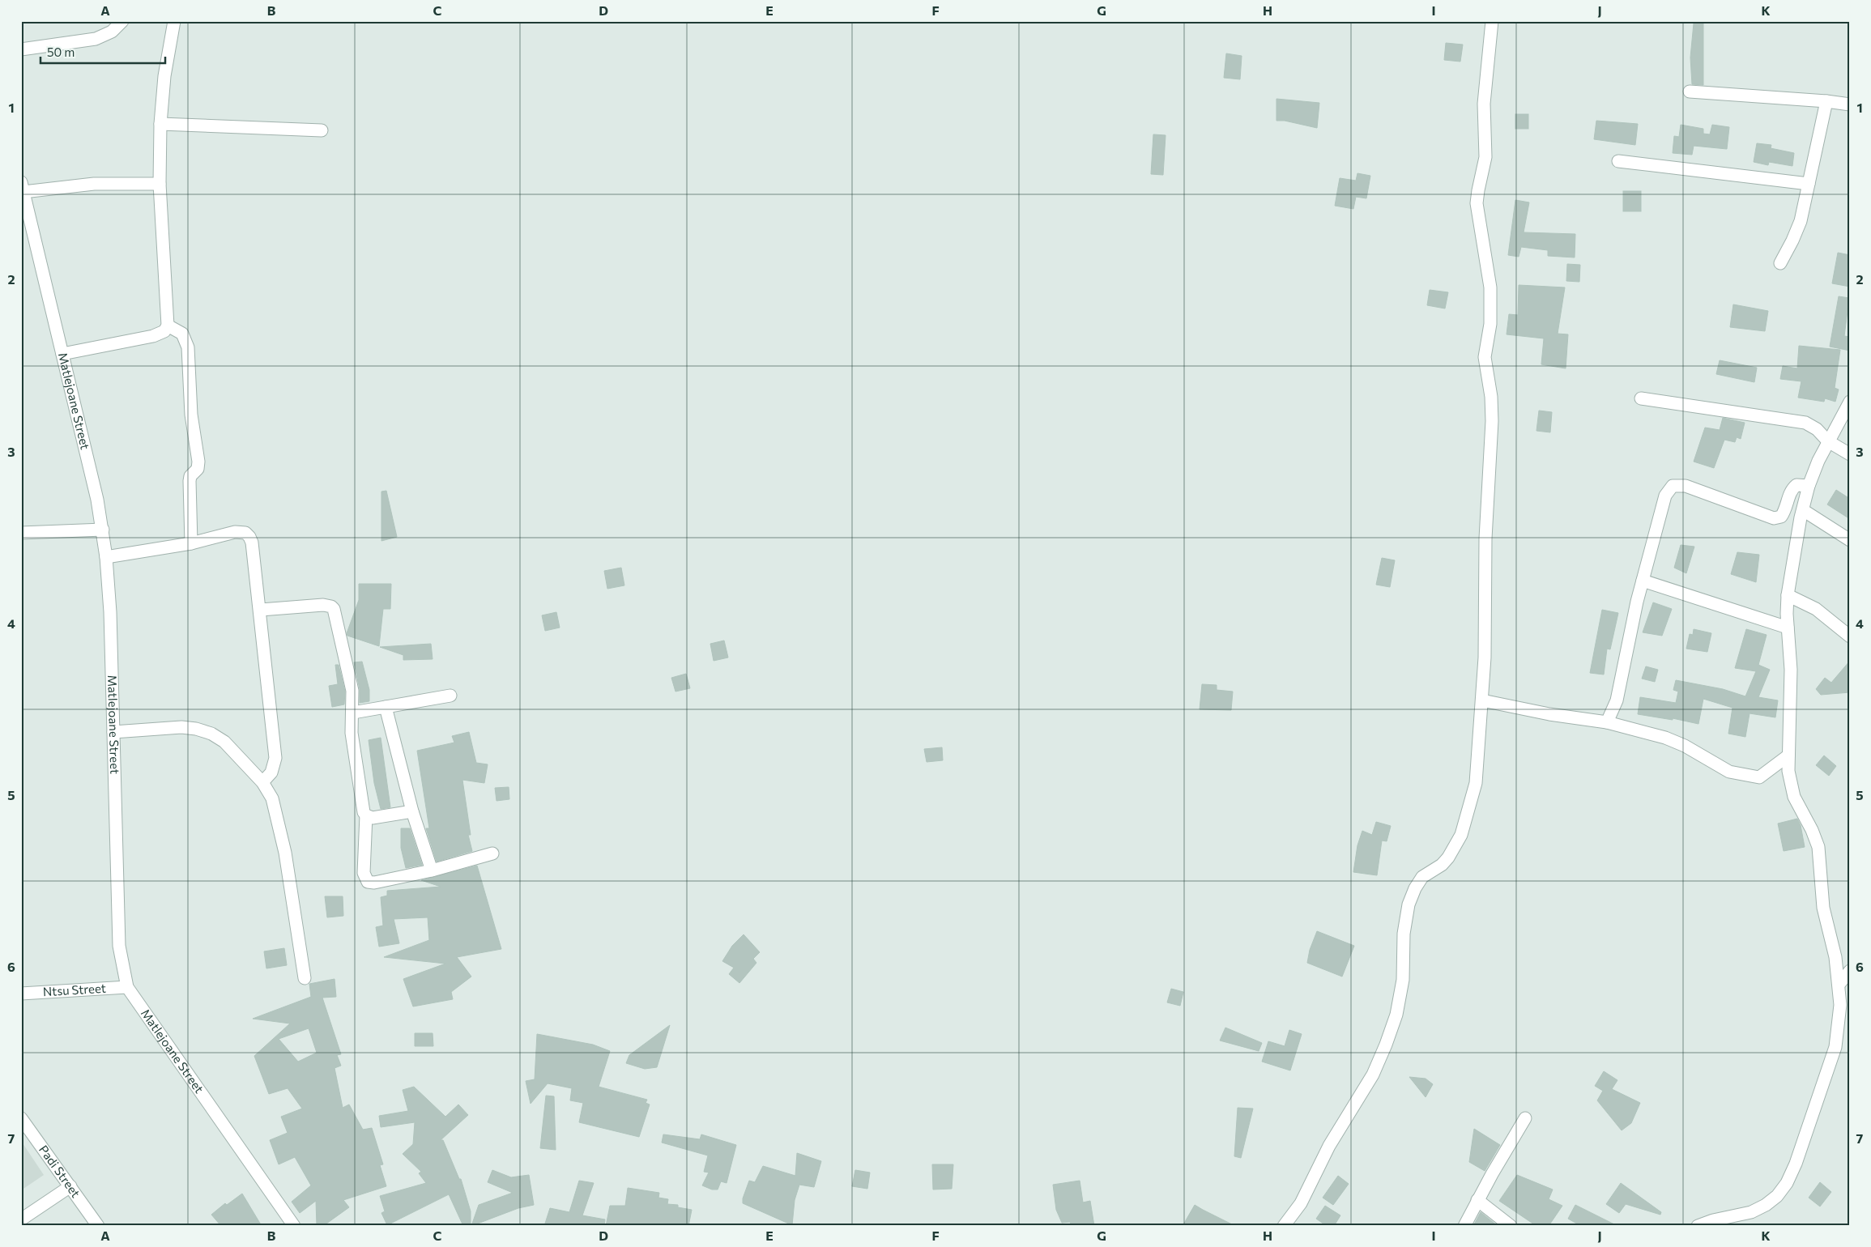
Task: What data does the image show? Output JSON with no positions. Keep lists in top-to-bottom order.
{
  "streets": {
    "street": ["Matlejoane Street", "Ntsu Street", "Padi Street"]
  },
  "crossings": [
    ["Matlejoane Street", "Ntsu Street"]
  ],
  "scale_bar": "50 m",
  "grid": {
    "columns": [
      "A",
      "B",
      "C",
      "D",
      "E",
      "F",
      "G",
      "H",
      "I",
      "J",
      "K"
    ],
    "rows": [
      "1",
      "2",
      "3",
      "4",
      "5",
      "6",
      "7"
    ]
  }
}
